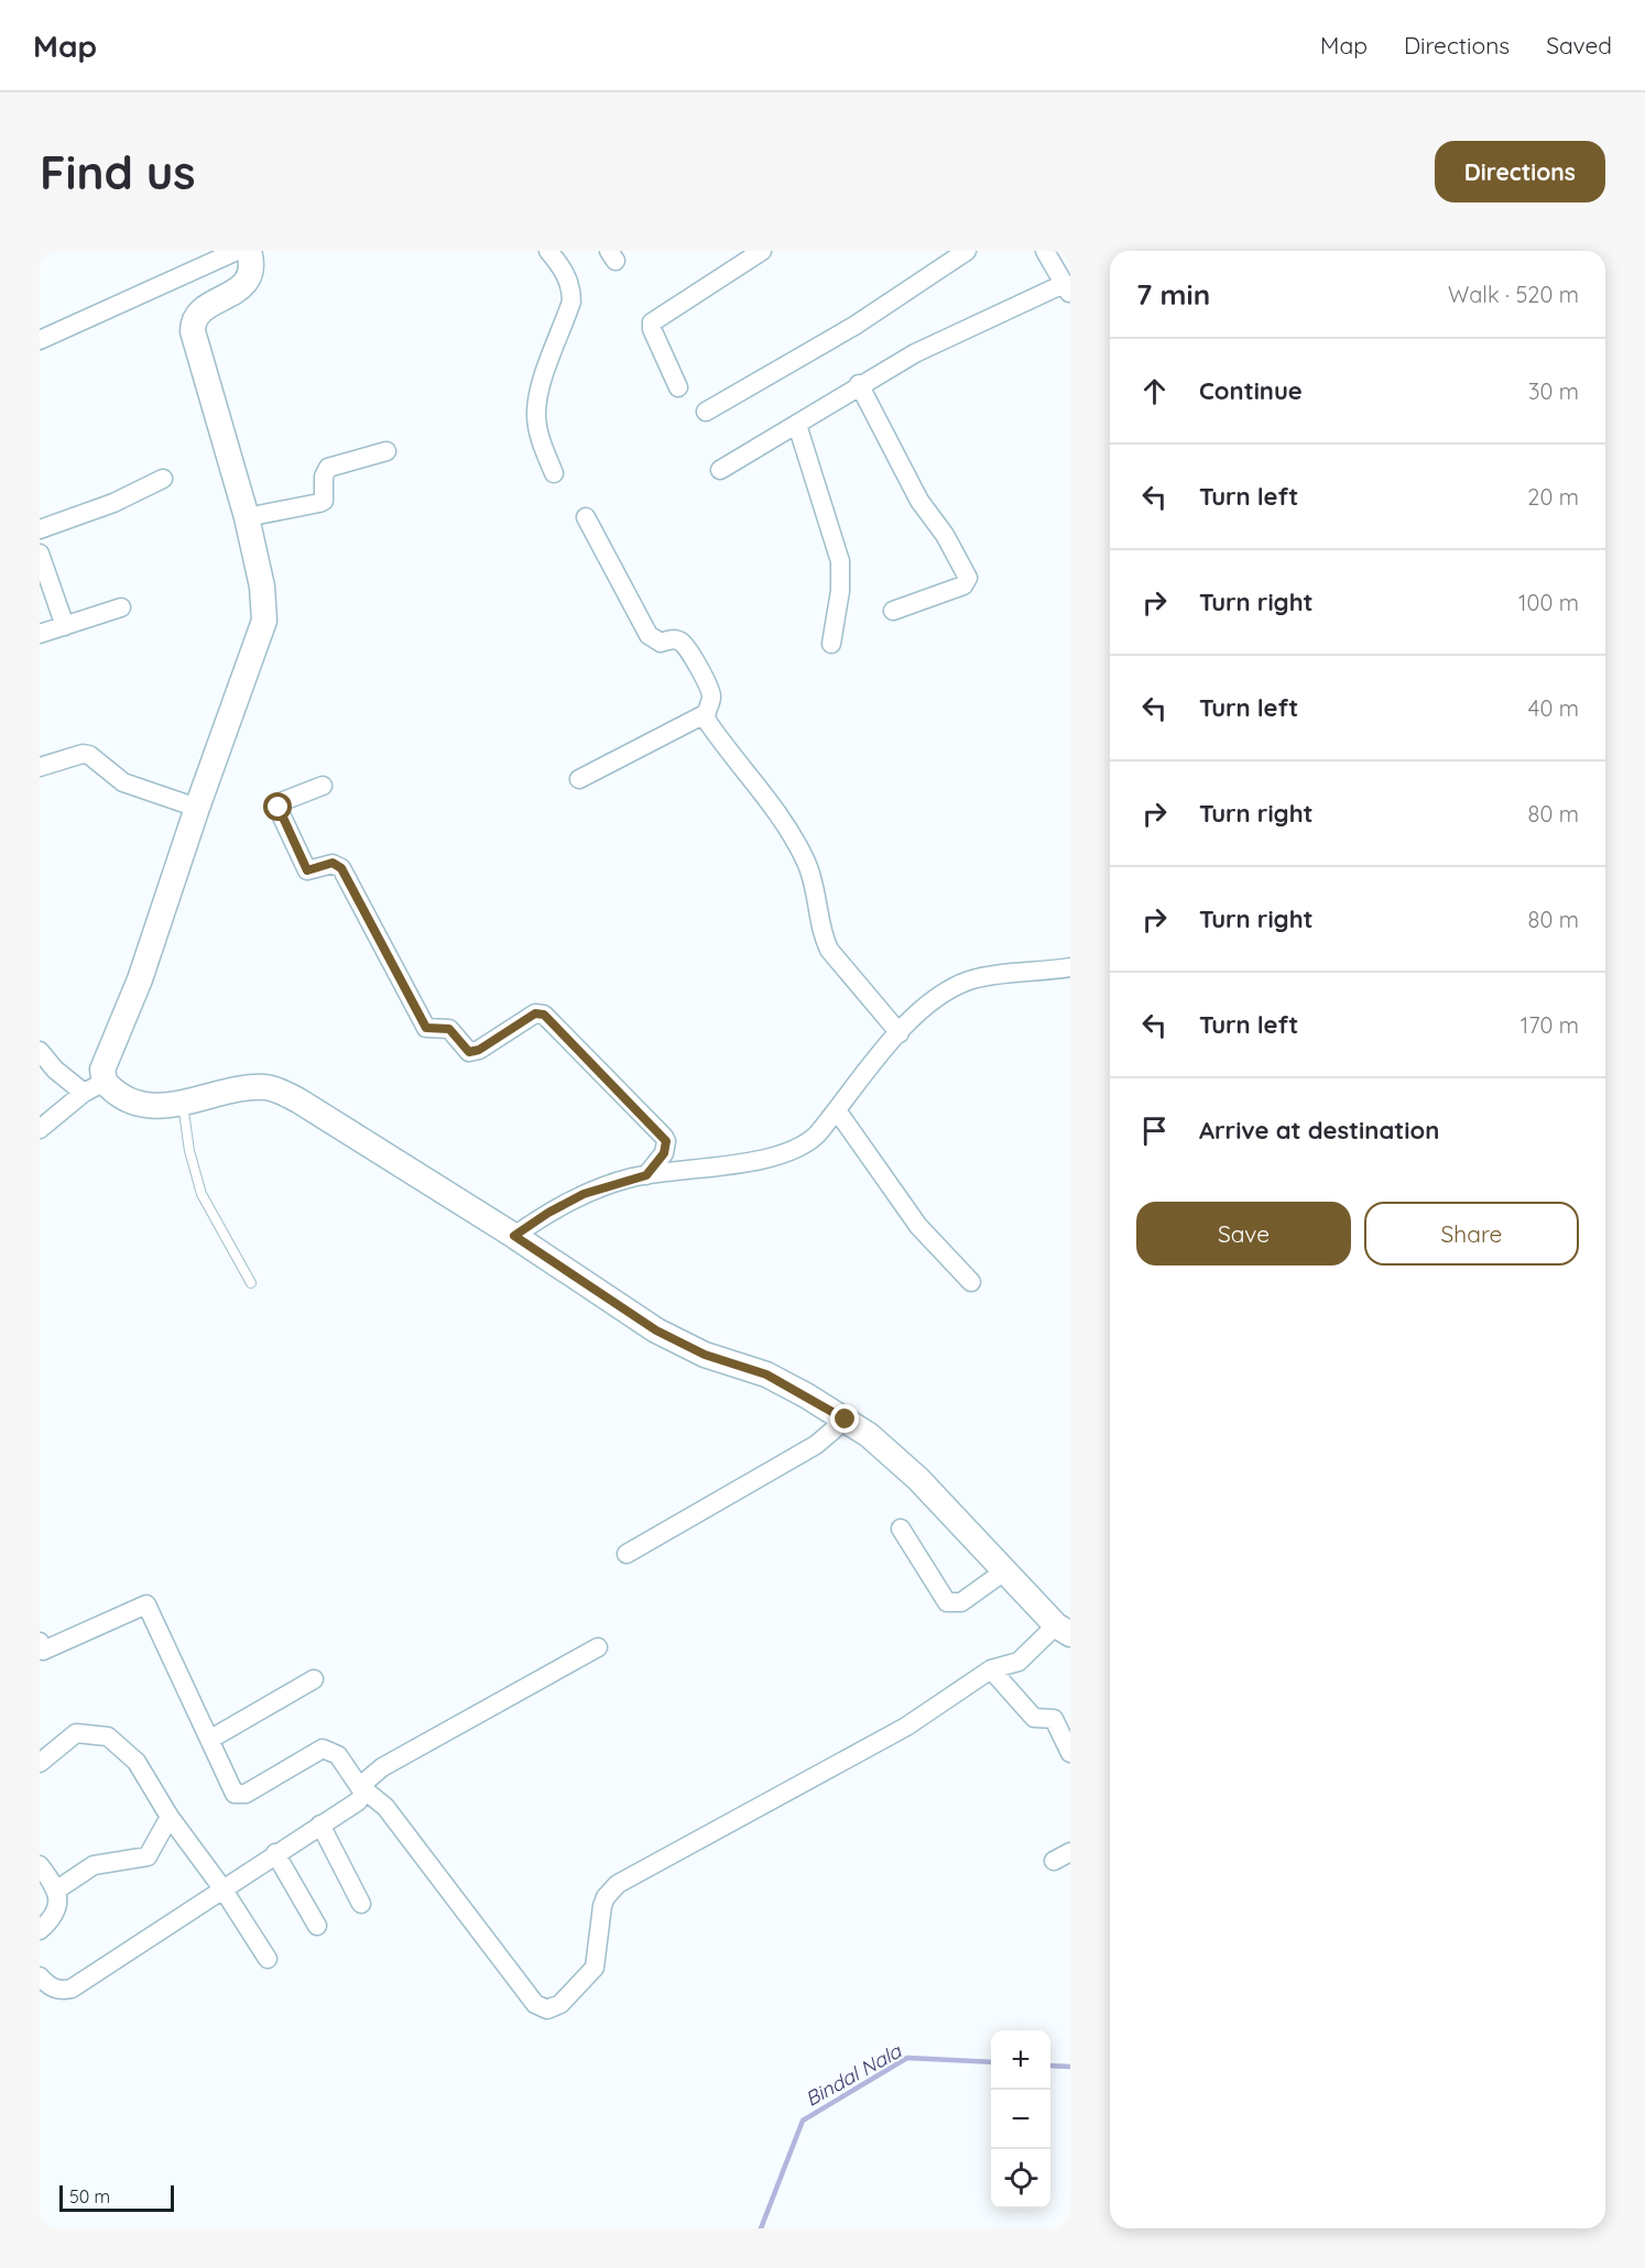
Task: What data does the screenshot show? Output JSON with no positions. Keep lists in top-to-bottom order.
{
  "water": ["Bindal Nala"],
  "scale_bar": "50 m",
  "page": {
    "header": "Map",
    "nav": ["Map", "Directions", "Saved"],
    "buttons": [
      "Directions",
      ["Save", "Share"]
    ],
    "title": "Find us",
    "heading": ["7 min", "Walk · 520 m"],
    "list": [
      ["Continue", "30 m"],
      ["Turn left", "20 m"],
      ["Turn right", "100 m"],
      ["Turn left", "40 m"],
      ["Turn right", "80 m"],
      ["Turn right", "80 m"],
      ["Turn left", "170 m"],
      "Arrive at destination"
    ],
    "map_buttons": ["+", "−"],
    "scale": "50 m"
  }
}
